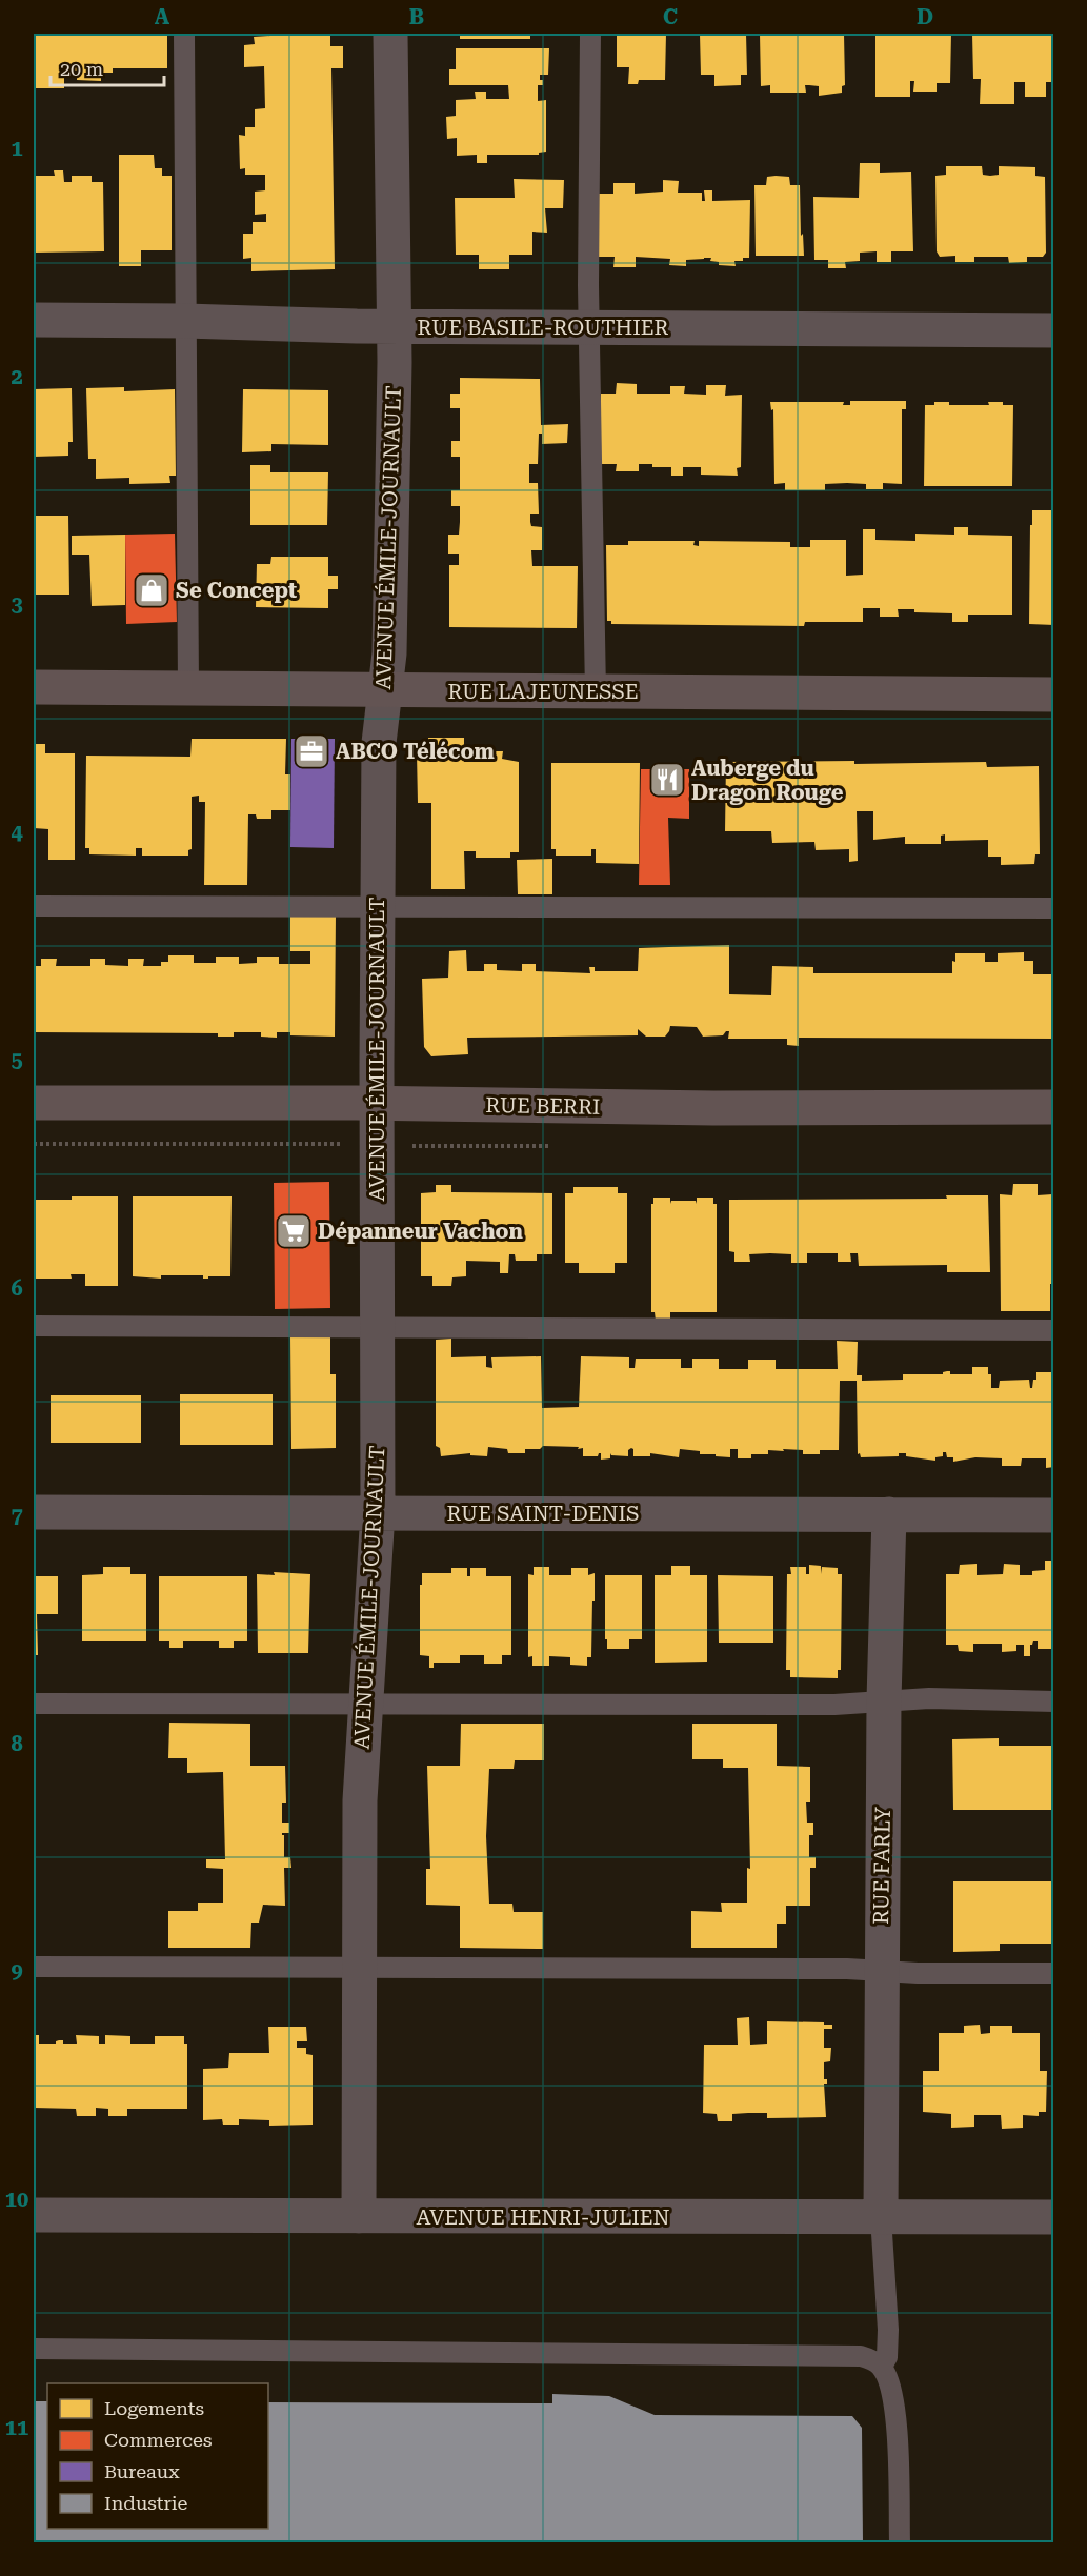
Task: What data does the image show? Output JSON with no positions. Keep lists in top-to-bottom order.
{
  "streets": {
    "main road": ["RUE LAJEUNESSE", "RUE BERRI"],
    "street": [
      "RUE BASILE-ROUTHIER",
      "AVENUE ÉMILE-JOURNAULT",
      "RUE SAINT-DENIS",
      "RUE FARLY",
      "AVENUE HENRI-JULIEN"
    ]
  },
  "crossings": [
    ["RUE BASILE-ROUTHIER", "AVENUE ÉMILE-JOURNAULT"],
    ["AVENUE ÉMILE-JOURNAULT", "RUE LAJEUNESSE"],
    ["AVENUE ÉMILE-JOURNAULT", "RUE BERRI"],
    ["AVENUE ÉMILE-JOURNAULT", "RUE SAINT-DENIS"],
    ["AVENUE ÉMILE-JOURNAULT", "AVENUE HENRI-JULIEN"],
    ["RUE SAINT-DENIS", "RUE FARLY"],
    ["RUE FARLY", "AVENUE HENRI-JULIEN"]
  ],
  "places": {
    "shop": ["Se Concept"],
    "office": ["ABCO Télécom"],
    "restaurant": ["Auberge du Dragon Rouge"],
    "supermarket": ["Dépanneur Vachon"]
  },
  "legend": [
    "Logements",
    "Commerces",
    "Bureaux",
    "Industrie"
  ],
  "scale_bar": "20 m",
  "grid": {
    "columns": [
      "A",
      "B",
      "C",
      "D"
    ],
    "rows": [
      "1",
      "2",
      "3",
      "4",
      "5",
      "6",
      "7",
      "8",
      "9",
      "10",
      "11"
    ]
  }
}
